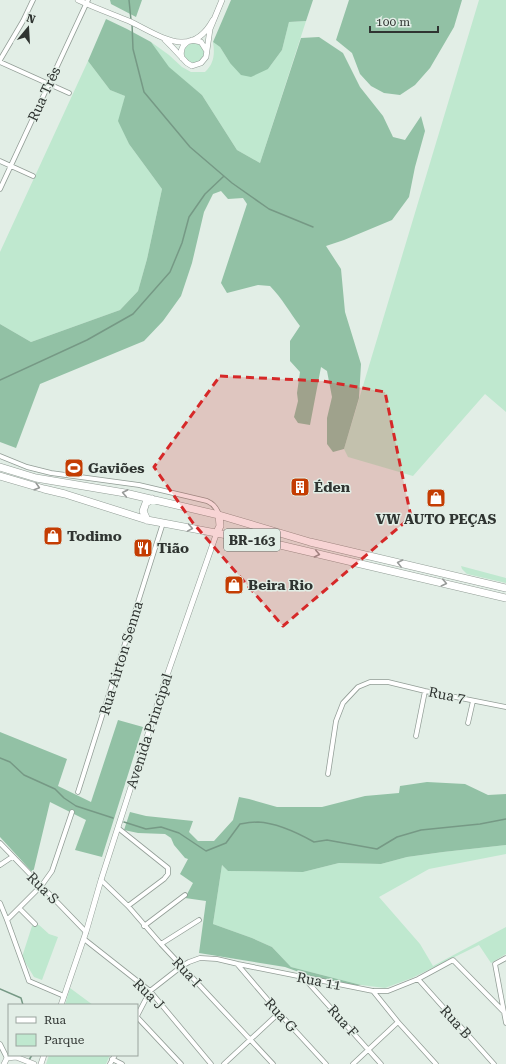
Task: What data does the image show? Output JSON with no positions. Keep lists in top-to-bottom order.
{
  "streets": {
    "highway": ["BR-163"],
    "street": [
      "Rua Três",
      "Rua Airton Senna",
      "Rua 7",
      "Avenida Principal",
      "Rua S",
      "Rua I",
      "Rua 11",
      "Rua J",
      "Rua G",
      "Rua F",
      "Rua B"
    ]
  },
  "crossings": [
    ["BR-163", "Rua Airton Senna"],
    ["BR-163", "Avenida Principal"],
    ["Avenida Principal", "Rua S"],
    ["Avenida Principal", "Rua I"],
    ["Rua I", "Rua 11"],
    ["Rua 11", "Rua J"],
    ["Rua 11", "Rua G"],
    ["Rua 11", "Rua F"],
    ["Rua 11", "Rua B"]
  ],
  "places": {
    "sports": ["Gaviões"],
    "building": ["Éden"],
    "shop": ["VW AUTO PEÇAS", "Todimo", "Beira Rio"],
    "restaurant": ["Tião"]
  },
  "legend": ["Rua", "Parque"],
  "scale_bar": "100 m",
  "north": "top"
}
